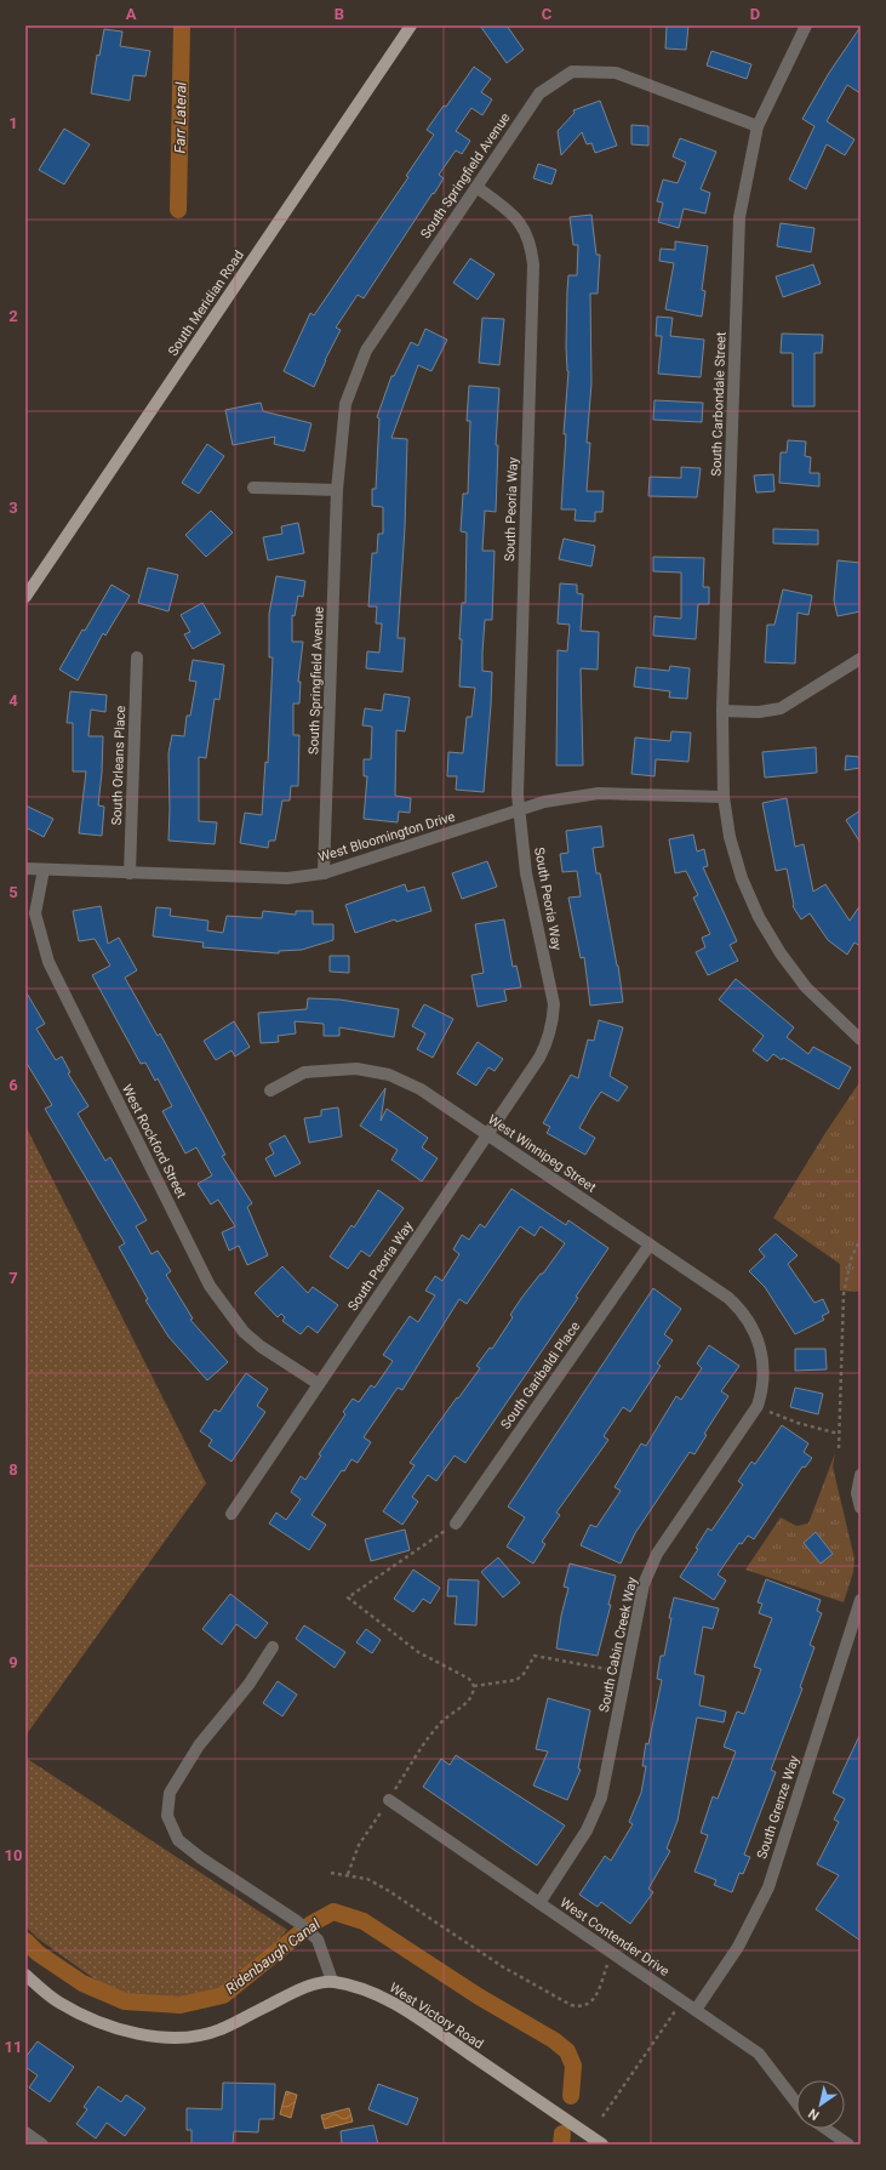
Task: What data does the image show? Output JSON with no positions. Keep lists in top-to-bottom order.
{
  "streets": {
    "main road": ["South Meridian Road", "West Victory Road"],
    "street": [
      "South Springfield Avenue",
      "South Carbondale Street",
      "South Peoria Way",
      "South Orleans Place",
      "West Bloomington Drive",
      "West Rockford Street",
      "West Winnipeg Street",
      "South Garibaldi Place",
      "South Cabin Creek Way",
      "South Grenze Way",
      "West Contender Drive"
    ]
  },
  "crossings": [
    ["South Springfield Avenue", "South Carbondale Street"],
    ["South Springfield Avenue", "South Peoria Way"],
    ["South Springfield Avenue", "West Bloomington Drive"],
    ["South Carbondale Street", "West Bloomington Drive"],
    ["South Peoria Way", "West Bloomington Drive"],
    ["South Peoria Way", "West Rockford Street"],
    ["South Peoria Way", "West Winnipeg Street"],
    ["South Orleans Place", "West Bloomington Drive"],
    ["West Bloomington Drive", "West Rockford Street"],
    ["West Winnipeg Street", "South Garibaldi Place"],
    ["West Winnipeg Street", "South Cabin Creek Way"],
    ["South Cabin Creek Way", "West Contender Drive"],
    ["South Grenze Way", "West Contender Drive"]
  ],
  "water": ["Farr Lateral", "Ridenbaugh Canal"],
  "north": "bottom left",
  "grid": {
    "columns": [
      "A",
      "B",
      "C",
      "D"
    ],
    "rows": [
      "1",
      "2",
      "3",
      "4",
      "5",
      "6",
      "7",
      "8",
      "9",
      "10",
      "11"
    ]
  }
}
